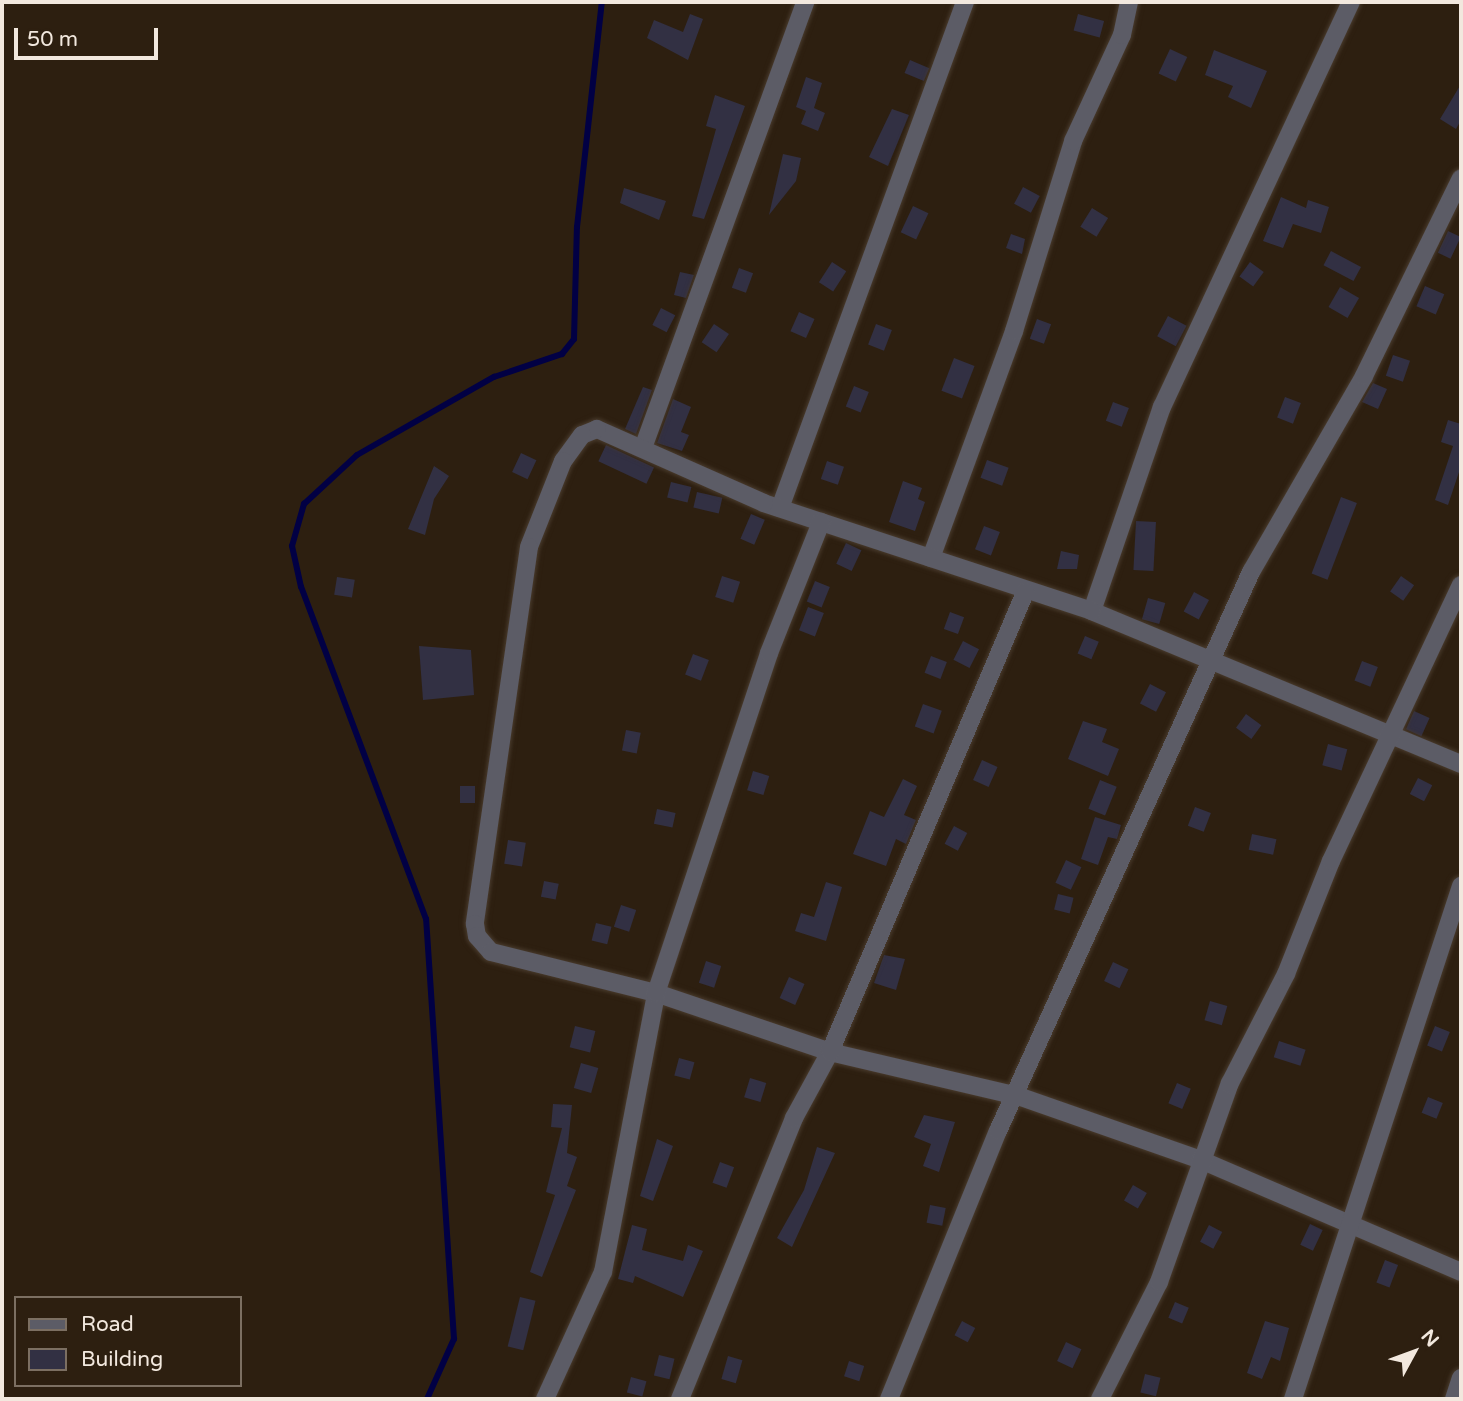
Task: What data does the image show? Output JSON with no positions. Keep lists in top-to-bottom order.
{
  "legend": ["Road", "Building"],
  "scale_bar": "50 m",
  "north": "top right"
}
